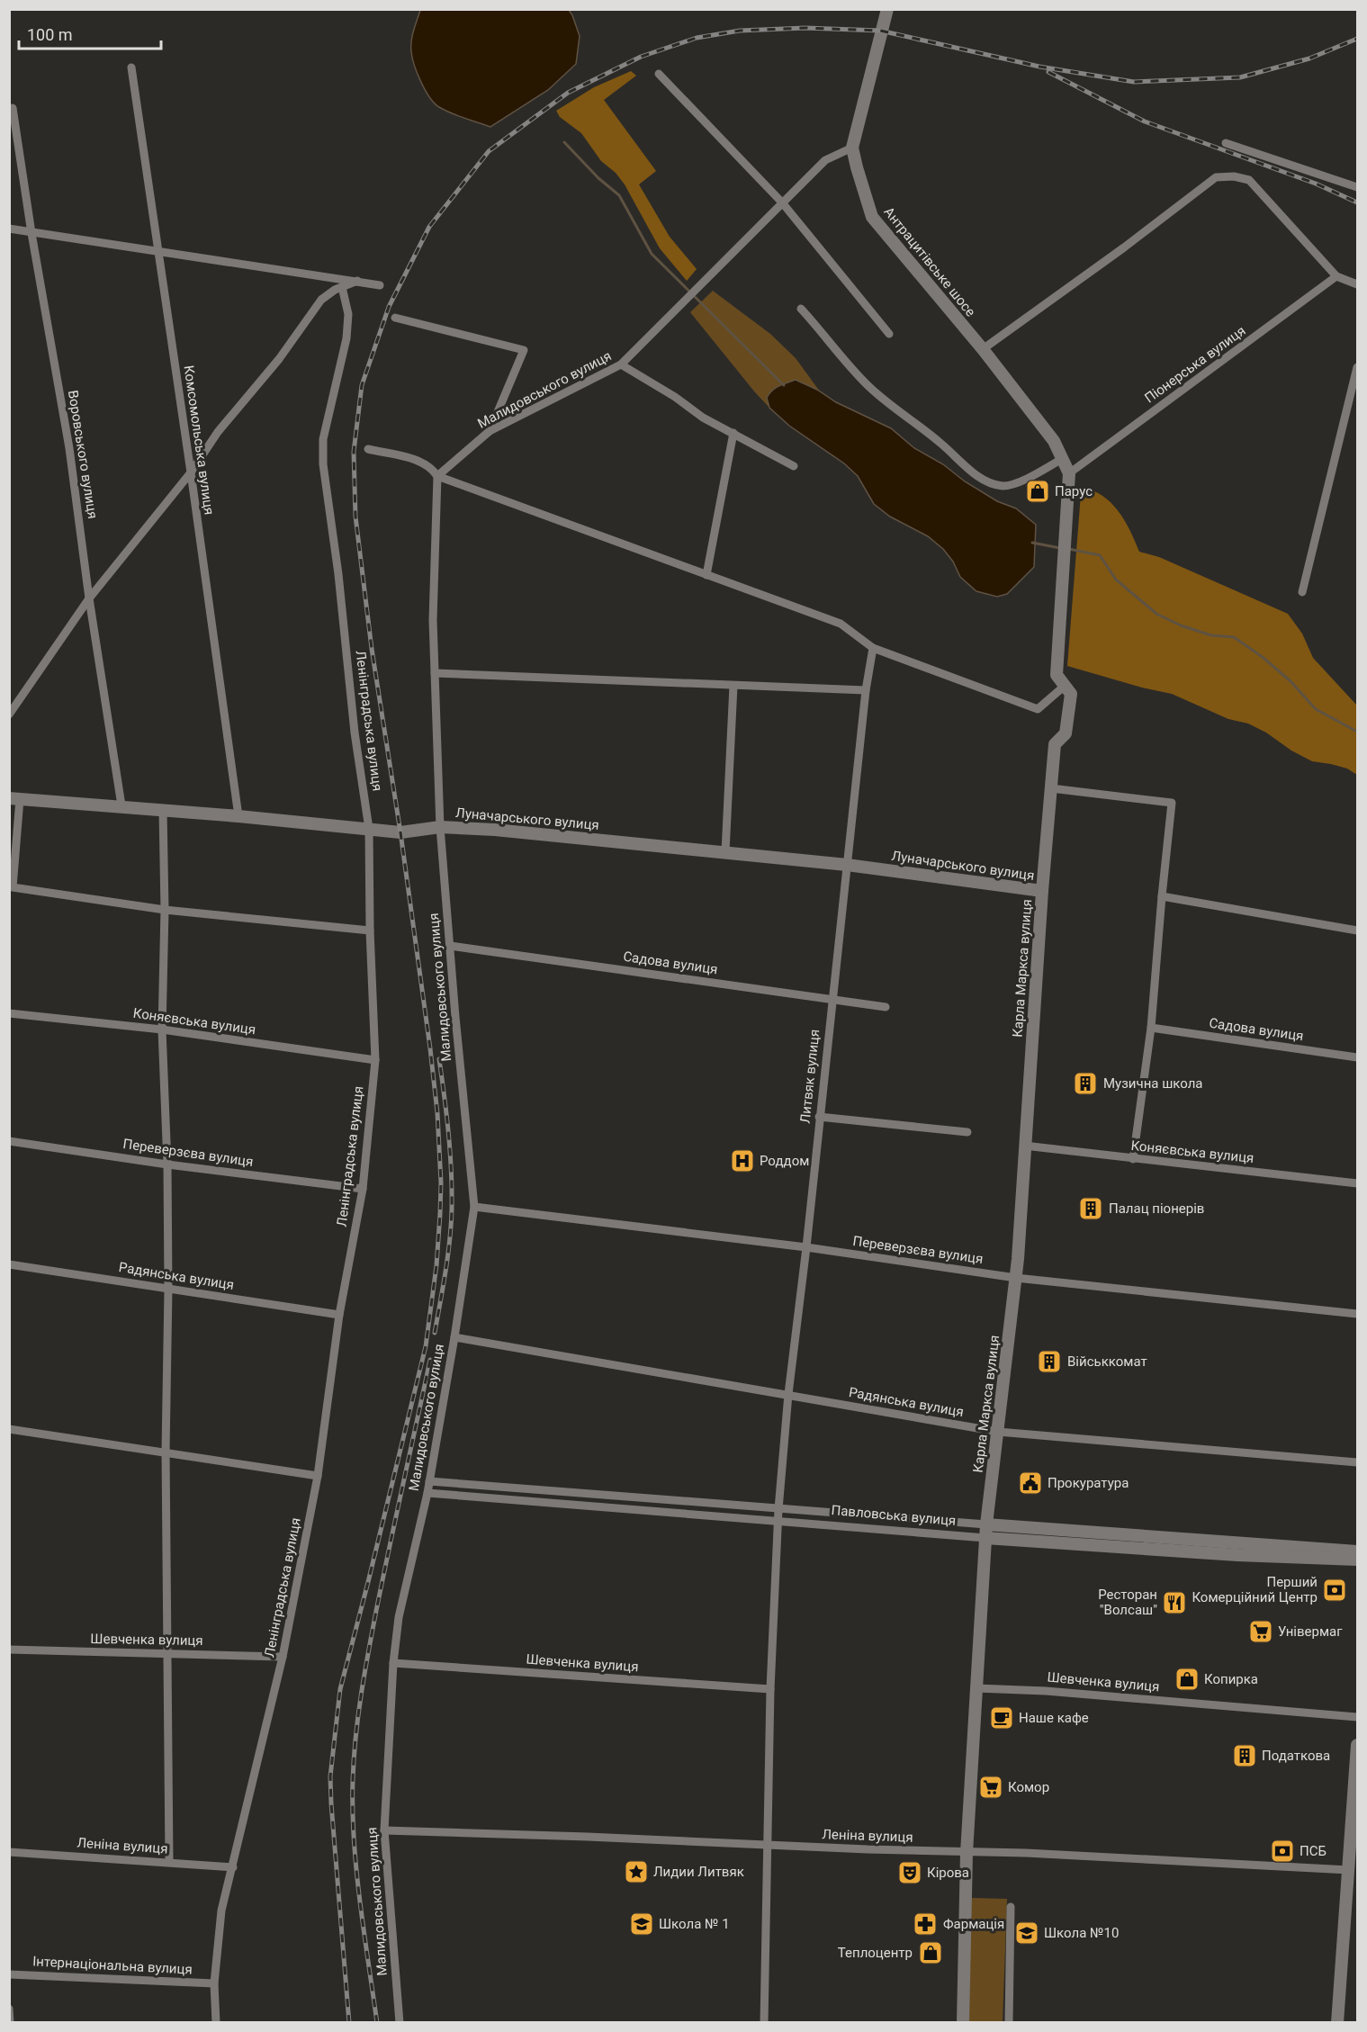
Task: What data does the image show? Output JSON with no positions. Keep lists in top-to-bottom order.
{
  "streets": {
    "street": [
      "Антрацитівське шосе",
      "Піонерська вулиця",
      "Малидовського вулиця",
      "Комсомольська вулиця",
      "Воровського вулиця",
      "Ленінградська вулиця",
      "Луначарського вулиця",
      "Садова вулиця",
      "Карла Маркса вулиця",
      "Коняєвська вулиця",
      "Литвяк вулиця",
      "Переверзєва вулиця",
      "Радянська вулиця",
      "Павловська вулиця",
      "Шевченка вулиця",
      "Леніна вулиця",
      "Інтернаціональна вулиця"
    ]
  },
  "crossings": [
    ["Антрацитівське шосе", "Піонерська вулиця"],
    ["Антрацитівське шосе", "Малидовського вулиця"],
    ["Малидовського вулиця", "Луначарського вулиця"],
    ["Малидовського вулиця", "Садова вулиця"],
    ["Малидовського вулиця", "Переверзєва вулиця"],
    ["Малидовського вулиця", "Радянська вулиця"],
    ["Малидовського вулиця", "Павловська вулиця"],
    ["Малидовського вулиця", "Шевченка вулиця"],
    ["Малидовського вулиця", "Леніна вулиця"],
    ["Комсомольська вулиця", "Луначарського вулиця"],
    ["Воровського вулиця", "Луначарського вулиця"],
    ["Ленінградська вулиця", "Луначарського вулиця"],
    ["Ленінградська вулиця", "Коняєвська вулиця"],
    ["Ленінградська вулиця", "Переверзєва вулиця"],
    ["Ленінградська вулиця", "Радянська вулиця"],
    ["Ленінградська вулиця", "Шевченка вулиця"],
    ["Ленінградська вулиця", "Леніна вулиця"],
    ["Ленінградська вулиця", "Інтернаціональна вулиця"],
    ["Луначарського вулиця", "Карла Маркса вулиця"],
    ["Луначарського вулиця", "Литвяк вулиця"],
    ["Садова вулиця", "Литвяк вулиця"],
    ["Карла Маркса вулиця", "Коняєвська вулиця"],
    ["Карла Маркса вулиця", "Переверзєва вулиця"],
    ["Карла Маркса вулиця", "Радянська вулиця"],
    ["Карла Маркса вулиця", "Павловська вулиця"],
    ["Карла Маркса вулиця", "Шевченка вулиця"],
    ["Карла Маркса вулиця", "Леніна вулиця"],
    ["Литвяк вулиця", "Переверзєва вулиця"],
    ["Литвяк вулиця", "Радянська вулиця"],
    ["Литвяк вулиця", "Павловська вулиця"],
    ["Литвяк вулиця", "Шевченка вулиця"],
    ["Литвяк вулиця", "Леніна вулиця"]
  ],
  "places": {
    "shop": ["Парус", "Копирка", "Теплоцентр"],
    "building": [
      "Музична школа",
      "Палац піонерів",
      "Військкомат",
      "Податкова"
    ],
    "hospital": ["Роддом"],
    "public building": ["Прокуратура"],
    "bank": ["Перший Комерційний Центр", "ПСБ"],
    "restaurant": ["Ресторан \"Волсаш\""],
    "supermarket": ["Універмаг", "Комор"],
    "cafe": ["Наше кафе"],
    "place": ["Лидии Литвяк"],
    "theatre": ["Кірова"],
    "school or university": ["Школа № 1", "Школа №10"],
    "pharmacy": ["Фармація"]
  },
  "scale_bar": "100 m"
}
